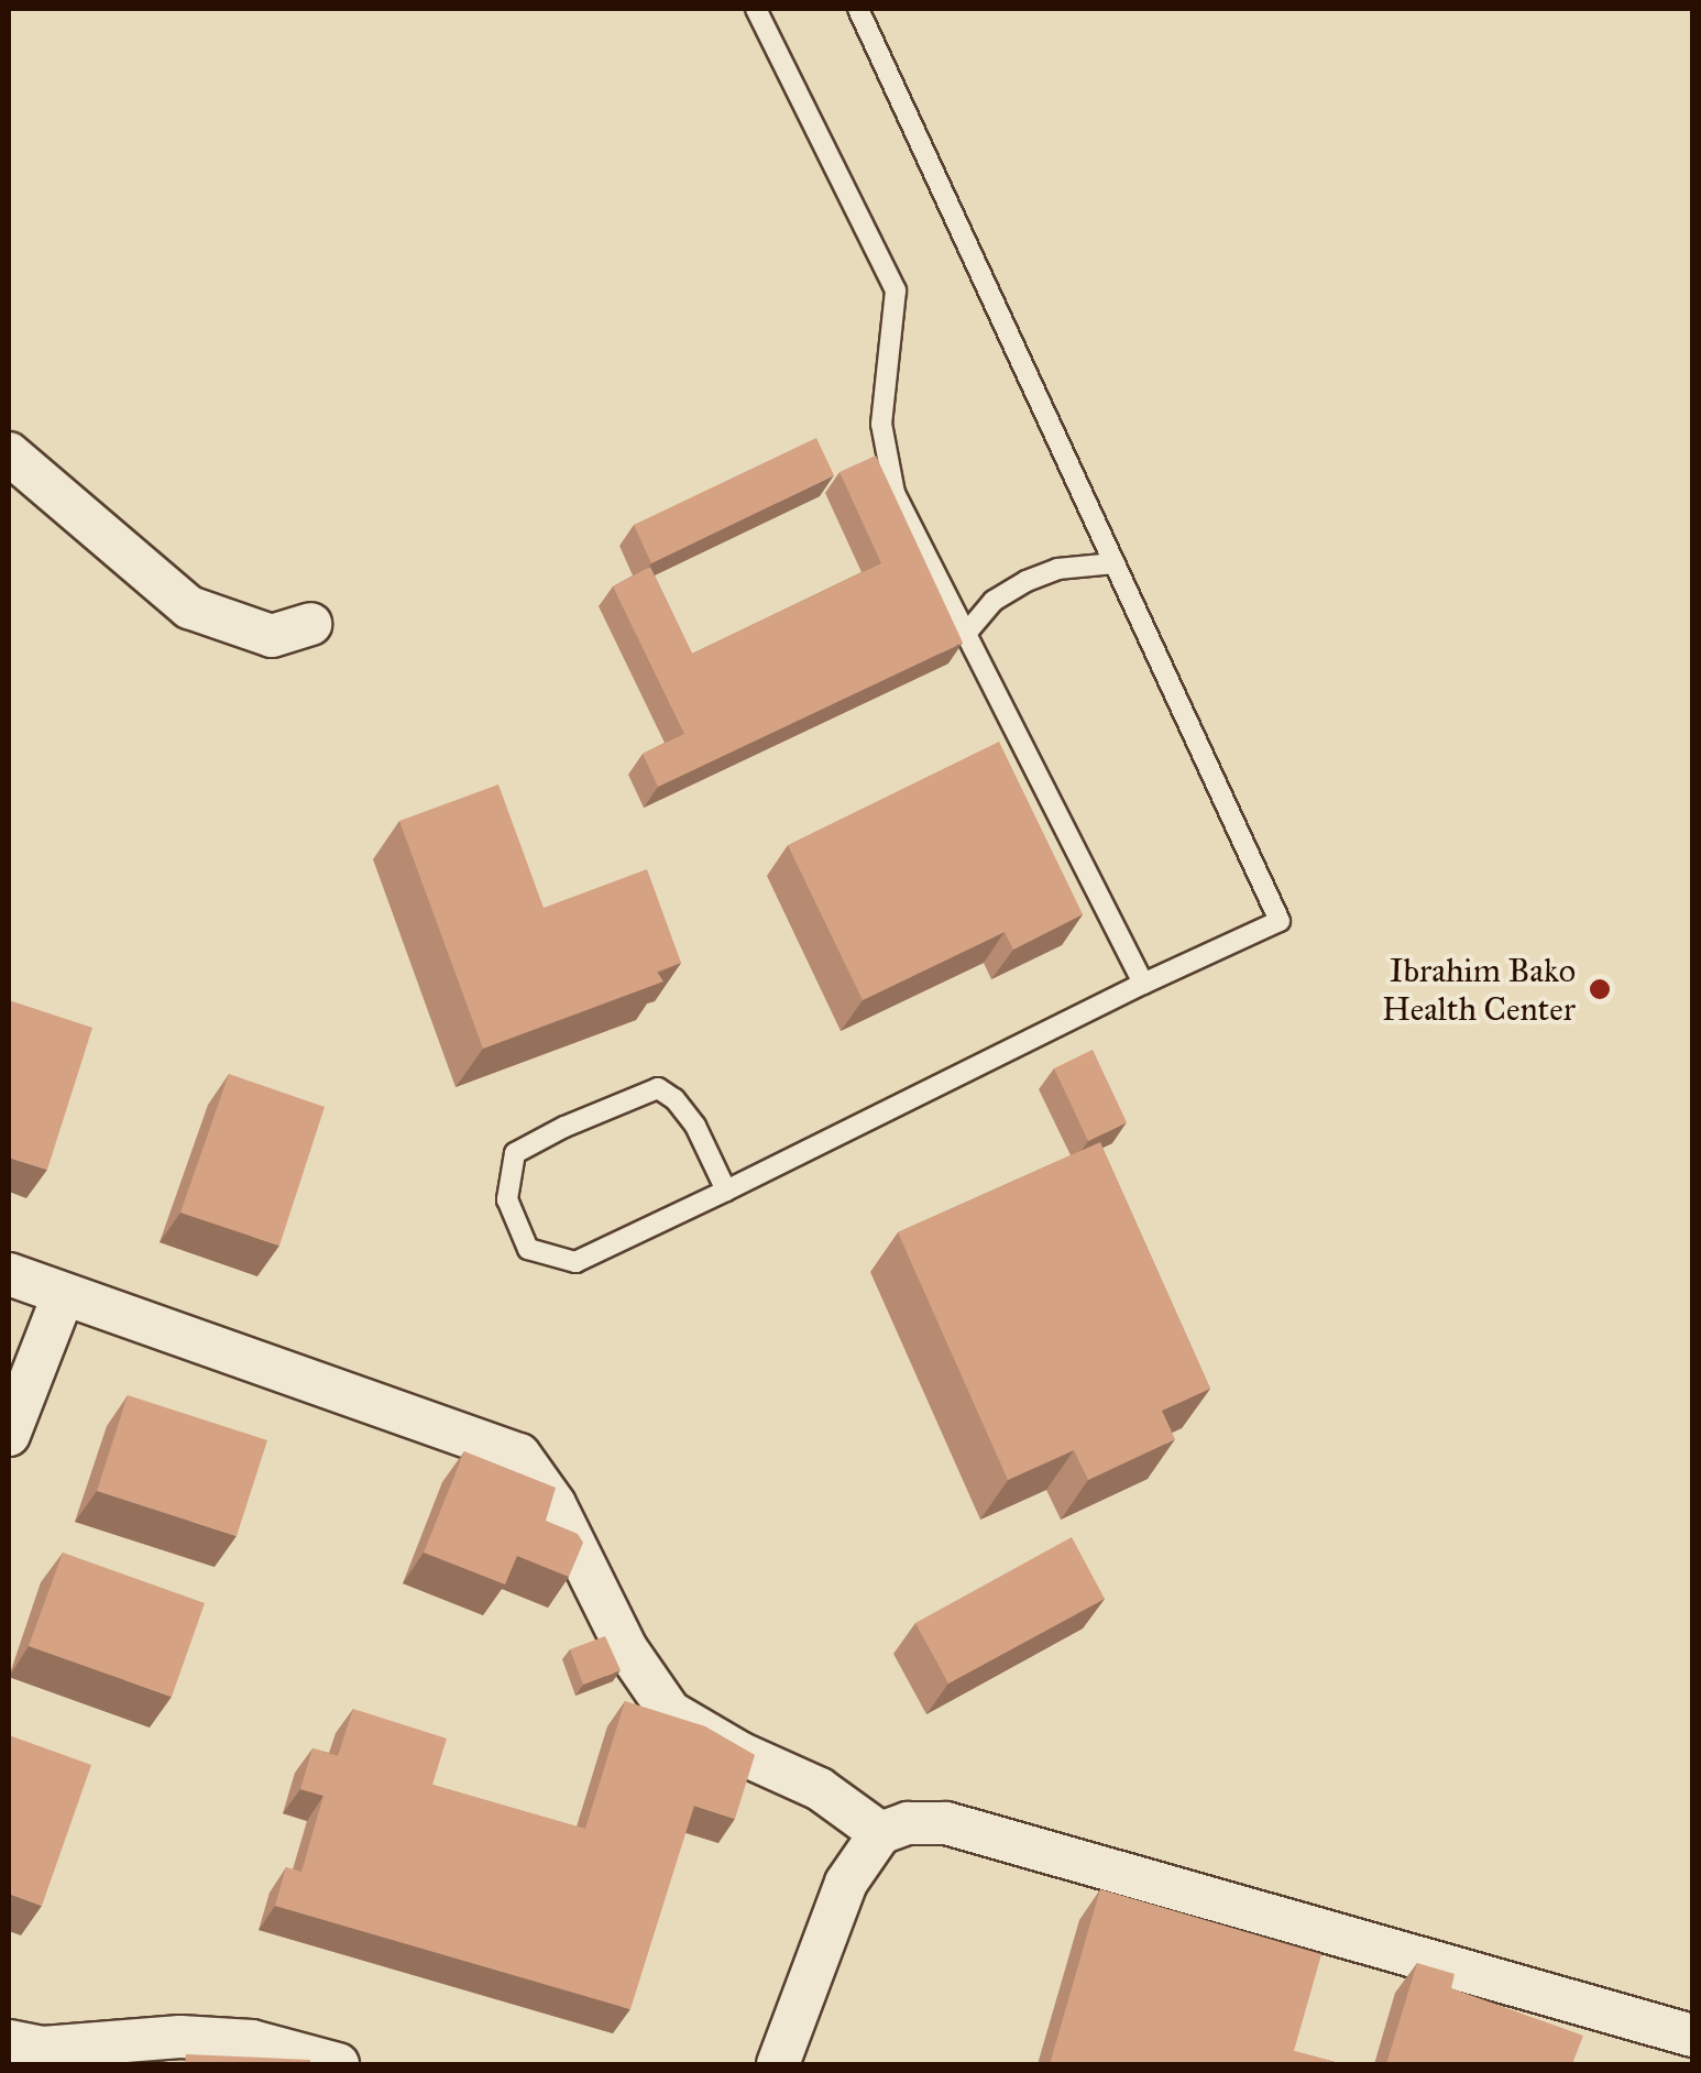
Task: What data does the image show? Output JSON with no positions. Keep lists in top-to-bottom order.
{
  "places": ["Ibrahim Bako Health Center"]
}
